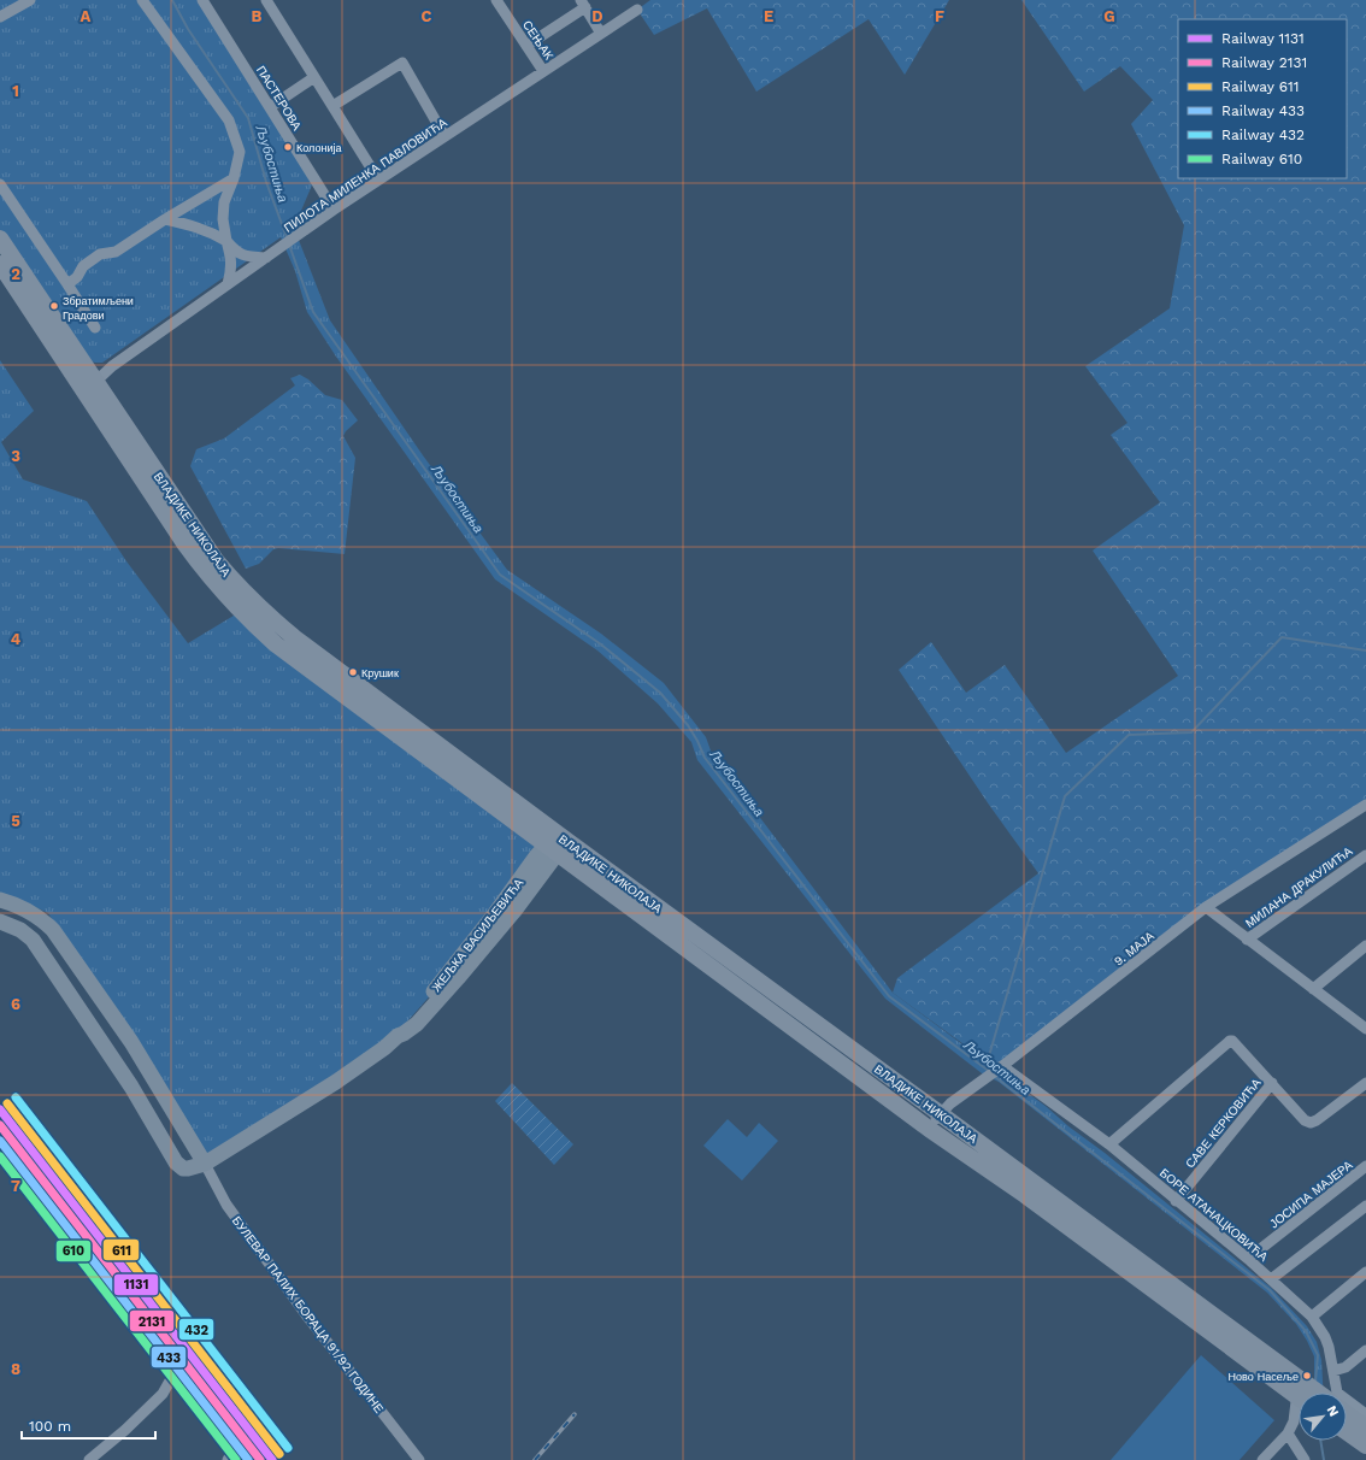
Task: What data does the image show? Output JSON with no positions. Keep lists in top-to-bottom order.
{
  "streets": {
    "main road": ["ВЛАДИКЕ НИКОЛАЈА"],
    "street": [
      "СЕЊАК",
      "ПАСТЕРОВА",
      "ПИЛОТА МИЛЕНКА ПАВЛОВИЋА",
      "МИЛАНА ДРАКУЛИЋА",
      "ЖЕЉКА ВАСИЉЕВИЋА",
      "9. МАЈА",
      "САВЕ КЕРКОВИЋА",
      "ЈОСИПА МАЈЕРА",
      "БОРЕ АТАНАЦКОВИЋА",
      "БУЛЕВАР ПАЛИХ БОРАЦА 91/92 ГОДИНЕ"
    ]
  },
  "crossings": [
    ["СЕЊАК", "ПИЛОТА МИЛЕНКА ПАВЛОВИЋА"],
    ["ПАСТЕРОВА", "ПИЛОТА МИЛЕНКА ПАВЛОВИЋА"],
    ["ПИЛОТА МИЛЕНКА ПАВЛОВИЋА", "ВЛАДИКЕ НИКОЛАЈА"],
    ["ВЛАДИКЕ НИКОЛАЈА", "ЖЕЉКА ВАСИЉЕВИЋА"],
    ["ВЛАДИКЕ НИКОЛАЈА", "9. МАЈА"],
    ["ЖЕЉКА ВАСИЉЕВИЋА", "БУЛЕВАР ПАЛИХ БОРАЦА 91/92 ГОДИНЕ"],
    ["9. МАЈА", "БОРЕ АТАНАЦКОВИЋА"],
    ["САВЕ КЕРКОВИЋА", "БОРЕ АТАНАЦКОВИЋА"],
    ["ЈОСИПА МАЈЕРА", "БОРЕ АТАНАЦКОВИЋА"]
  ],
  "water": ["Љубостиња"],
  "places": [
    "Колонија",
    "Збратимљени Градови",
    "Крушик",
    "Ново Насеље"
  ],
  "lines": [
    "rail line 432",
    "rail line 611",
    "rail line 1131",
    "rail line 2131",
    "rail line 433",
    "rail line 610"
  ],
  "legend": [
    "Railway 1131",
    "Railway 2131",
    "Railway 611",
    "Railway 433",
    "Railway 432",
    "Railway 610"
  ],
  "scale_bar": "100 m",
  "north": "top right",
  "grid": {
    "columns": [
      "A",
      "B",
      "C",
      "D",
      "E",
      "F",
      "G"
    ],
    "rows": [
      "1",
      "2",
      "3",
      "4",
      "5",
      "6",
      "7",
      "8"
    ]
  }
}
